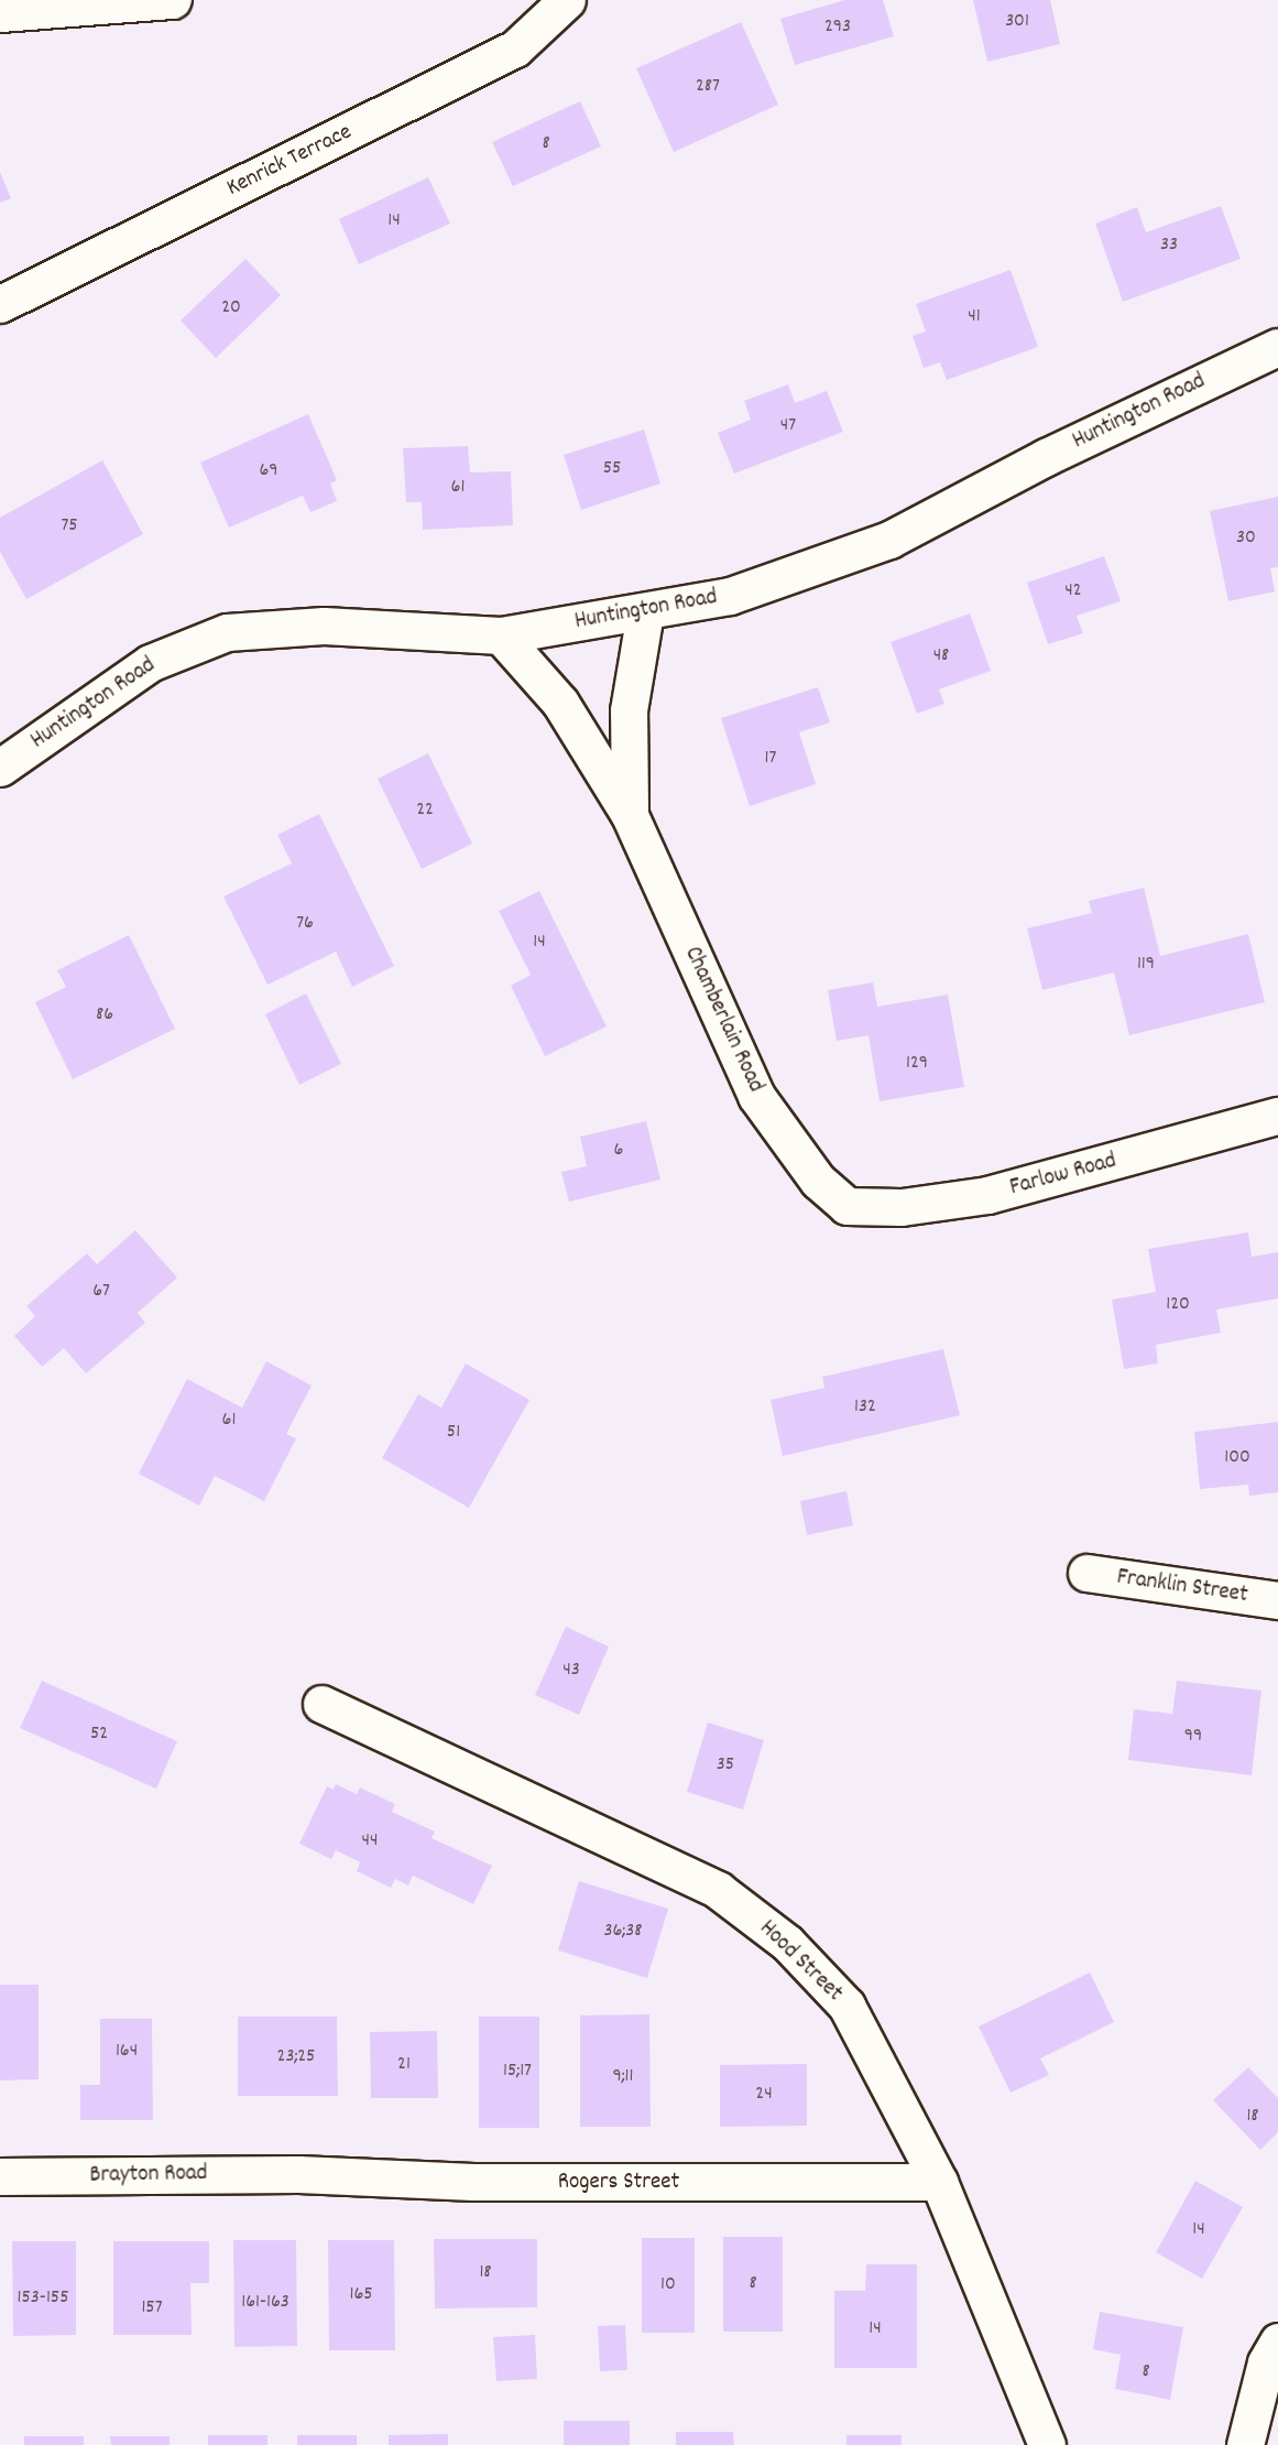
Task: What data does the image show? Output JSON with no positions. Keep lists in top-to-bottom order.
{
  "streets": {
    "street": [
      "Kenrick Terrace",
      "Huntington Road",
      "Chamberlain Road",
      "Farlow Road",
      "Franklin Street",
      "Hood Street",
      "Brayton Road",
      "Rogers Street"
    ]
  },
  "crossings": [
    ["Huntington Road", "Chamberlain Road"],
    ["Chamberlain Road", "Farlow Road"],
    ["Hood Street", "Rogers Street"],
    ["Brayton Road", "Rogers Street"]
  ],
  "house_numbers": [
    "301",
    "293",
    "287",
    "8",
    "14",
    "33",
    "20",
    "41",
    "47",
    "55",
    "69",
    "61",
    "75",
    "30",
    "42",
    "48",
    "17",
    "22",
    "76",
    "14",
    "119",
    "86",
    "129",
    "6",
    "67",
    "120",
    "132",
    "61",
    "51",
    "100",
    "43",
    "52",
    "99",
    "35",
    "44",
    "36;38",
    "164",
    "23;25",
    "21",
    "15;17",
    "9;11",
    "24",
    "18",
    "14",
    "18",
    "8",
    "10",
    "165",
    "153-155",
    "161-163",
    "157",
    "14",
    "8"
  ]
}
